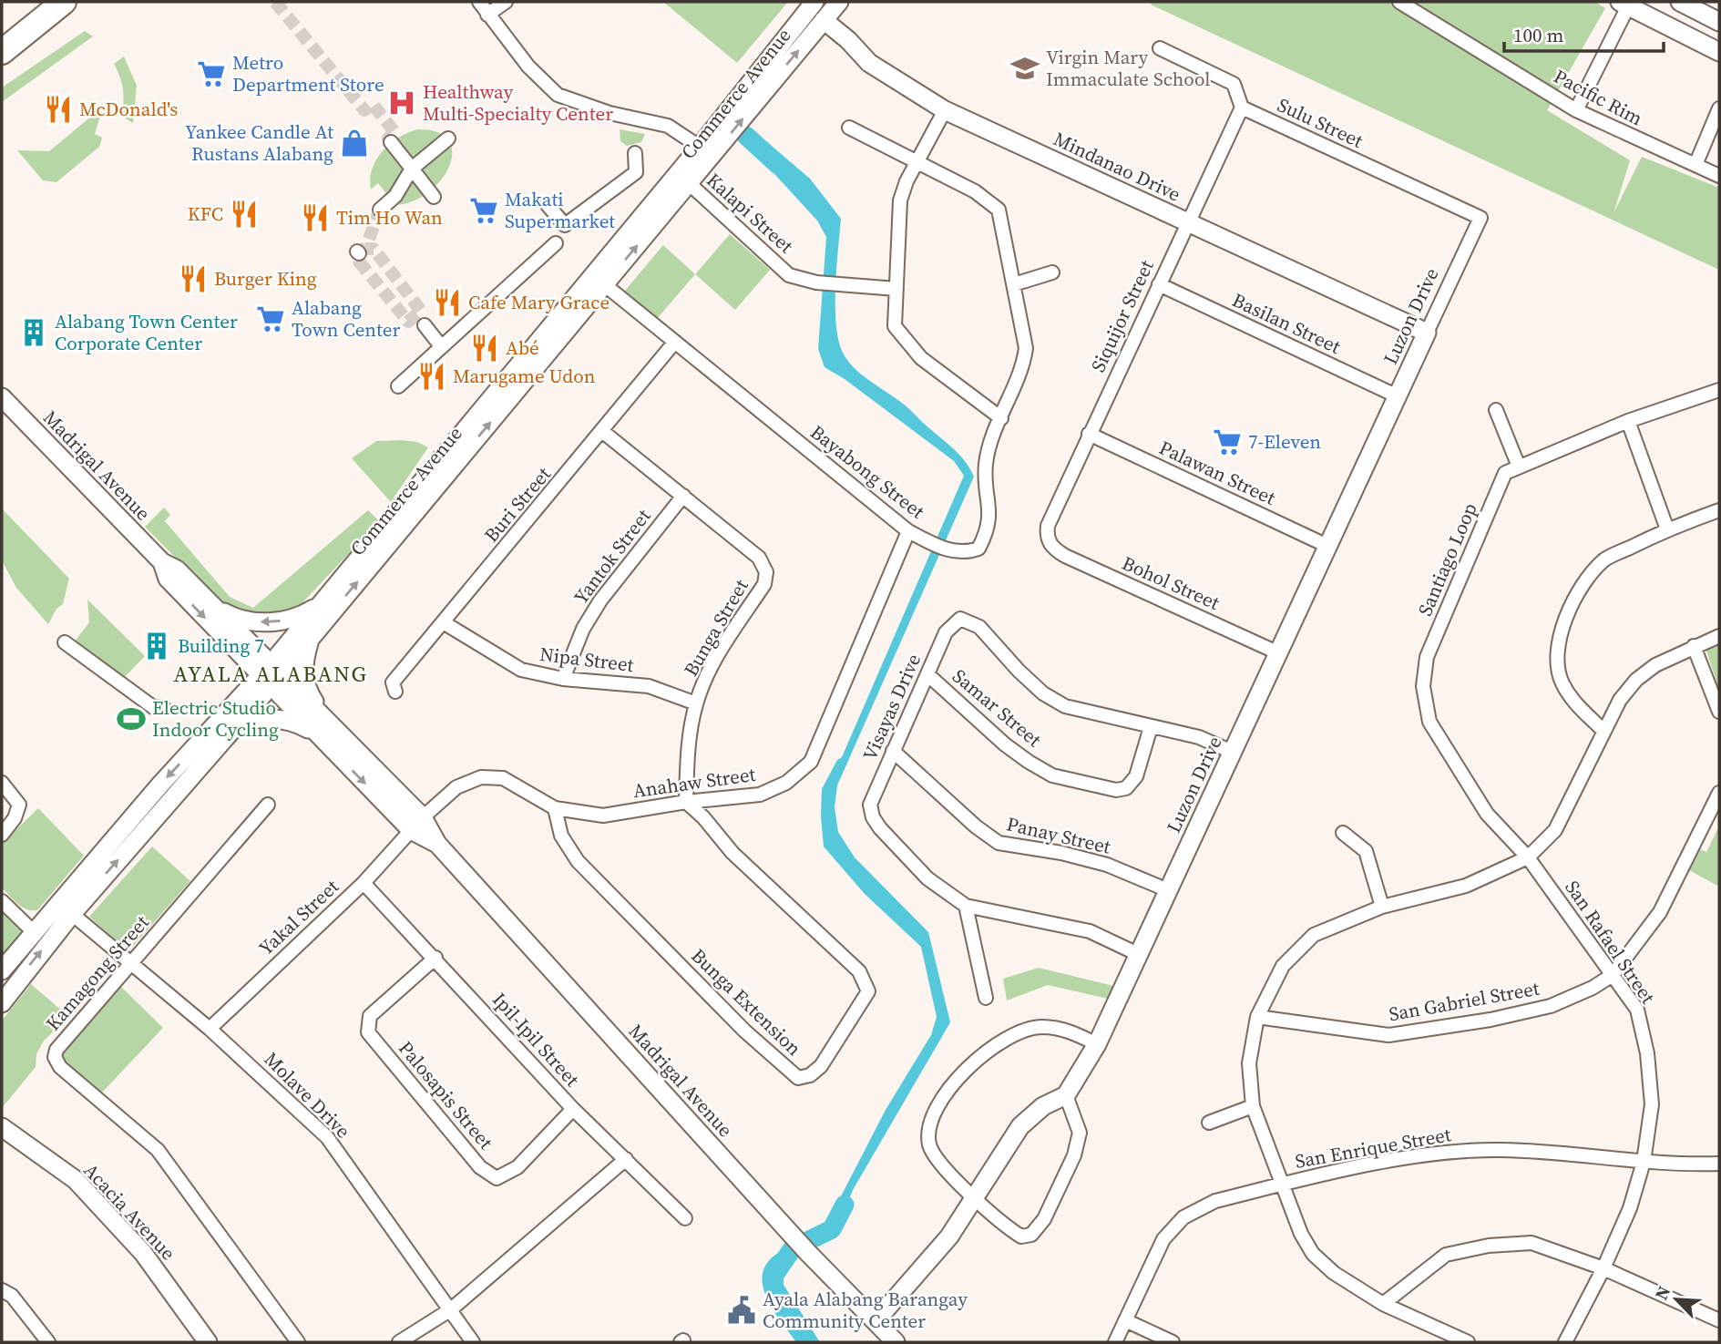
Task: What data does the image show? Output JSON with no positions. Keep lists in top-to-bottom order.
{
  "streets": {
    "main road": [
      "Commerce Avenue",
      "Mindanao Drive",
      "Luzon Drive",
      "Madrigal Avenue",
      "Acacia Avenue"
    ],
    "street": [
      "Pacific Rim",
      "Sulu Street",
      "Kalapi Street",
      "Siquijor Street",
      "Basilan Street",
      "Bayabong Street",
      "Palawan Street",
      "Buri Street",
      "Yantok Street",
      "Santiago Loop",
      "Bohol Street",
      "Bunga Street",
      "Nipa Street",
      "Visayas Drive",
      "Samar Street",
      "Anahaw Street",
      "Panay Street",
      "Yakal Street",
      "San Rafael Street",
      "Kamagong Street",
      "San Gabriel Street",
      "Bunga Extension",
      "Ipil-Ipil Street",
      "Molave Drive",
      "Palosapis Street",
      "San Enrique Street"
    ]
  },
  "crossings": [
    ["Commerce Avenue", "Mindanao Drive"],
    ["Commerce Avenue", "Kalapi Street"],
    ["Commerce Avenue", "Madrigal Avenue"],
    ["Commerce Avenue", "Bayabong Street"],
    ["Commerce Avenue", "Molave Drive"],
    ["Sulu Street", "Siquijor Street"],
    ["Sulu Street", "Luzon Drive"],
    ["Mindanao Drive", "Siquijor Street"],
    ["Mindanao Drive", "Luzon Drive"],
    ["Siquijor Street", "Basilan Street"],
    ["Siquijor Street", "Palawan Street"],
    ["Siquijor Street", "Bohol Street"],
    ["Luzon Drive", "Basilan Street"],
    ["Luzon Drive", "Madrigal Avenue"],
    ["Luzon Drive", "Palawan Street"],
    ["Luzon Drive", "Bohol Street"],
    ["Luzon Drive", "Visayas Drive"],
    ["Luzon Drive", "Panay Street"],
    ["Madrigal Avenue", "Anahaw Street"],
    ["Madrigal Avenue", "Yakal Street"],
    ["Bayabong Street", "Buri Street"],
    ["Bayabong Street", "Anahaw Street"],
    ["Buri Street", "Bunga Street"],
    ["Buri Street", "Nipa Street"],
    ["Yantok Street", "Bunga Street"],
    ["Yantok Street", "Nipa Street"],
    ["Santiago Loop", "San Rafael Street"],
    ["Bunga Street", "Nipa Street"],
    ["Bunga Street", "Anahaw Street"],
    ["Bunga Street", "Bunga Extension"],
    ["Visayas Drive", "Samar Street"],
    ["Visayas Drive", "Panay Street"],
    ["Anahaw Street", "Yakal Street"],
    ["Anahaw Street", "Bunga Extension"],
    ["Yakal Street", "Ipil-Ipil Street"],
    ["Yakal Street", "Molave Drive"],
    ["San Rafael Street", "San Gabriel Street"],
    ["San Rafael Street", "San Enrique Street"],
    ["Kamagong Street", "Molave Drive"],
    ["Ipil-Ipil Street", "Palosapis Street"]
  ],
  "districts": ["AYALA ALABANG"],
  "places": {
    "school or university": ["Virgin Mary Immaculate School"],
    "supermarket": [
      "Metro Department Store",
      "Makati Supermarket",
      "Alabang Town Center",
      "7-Eleven"
    ],
    "hospital": ["Healthway Multi-Specialty Center"],
    "restaurant": [
      "McDonald's",
      "KFC",
      "Tim Ho Wan",
      "Burger King",
      "Cafe Mary Grace",
      "Abé",
      "Marugame Udon"
    ],
    "shop": ["Yankee Candle At Rustans Alabang"],
    "building": ["Alabang Town Center Corporate Center", "Building 7"],
    "sports": ["Electric Studio Indoor Cycling"],
    "public building": ["Ayala Alabang Barangay Community Center"]
  },
  "scale_bar": "100 m",
  "north": "top left"
}
